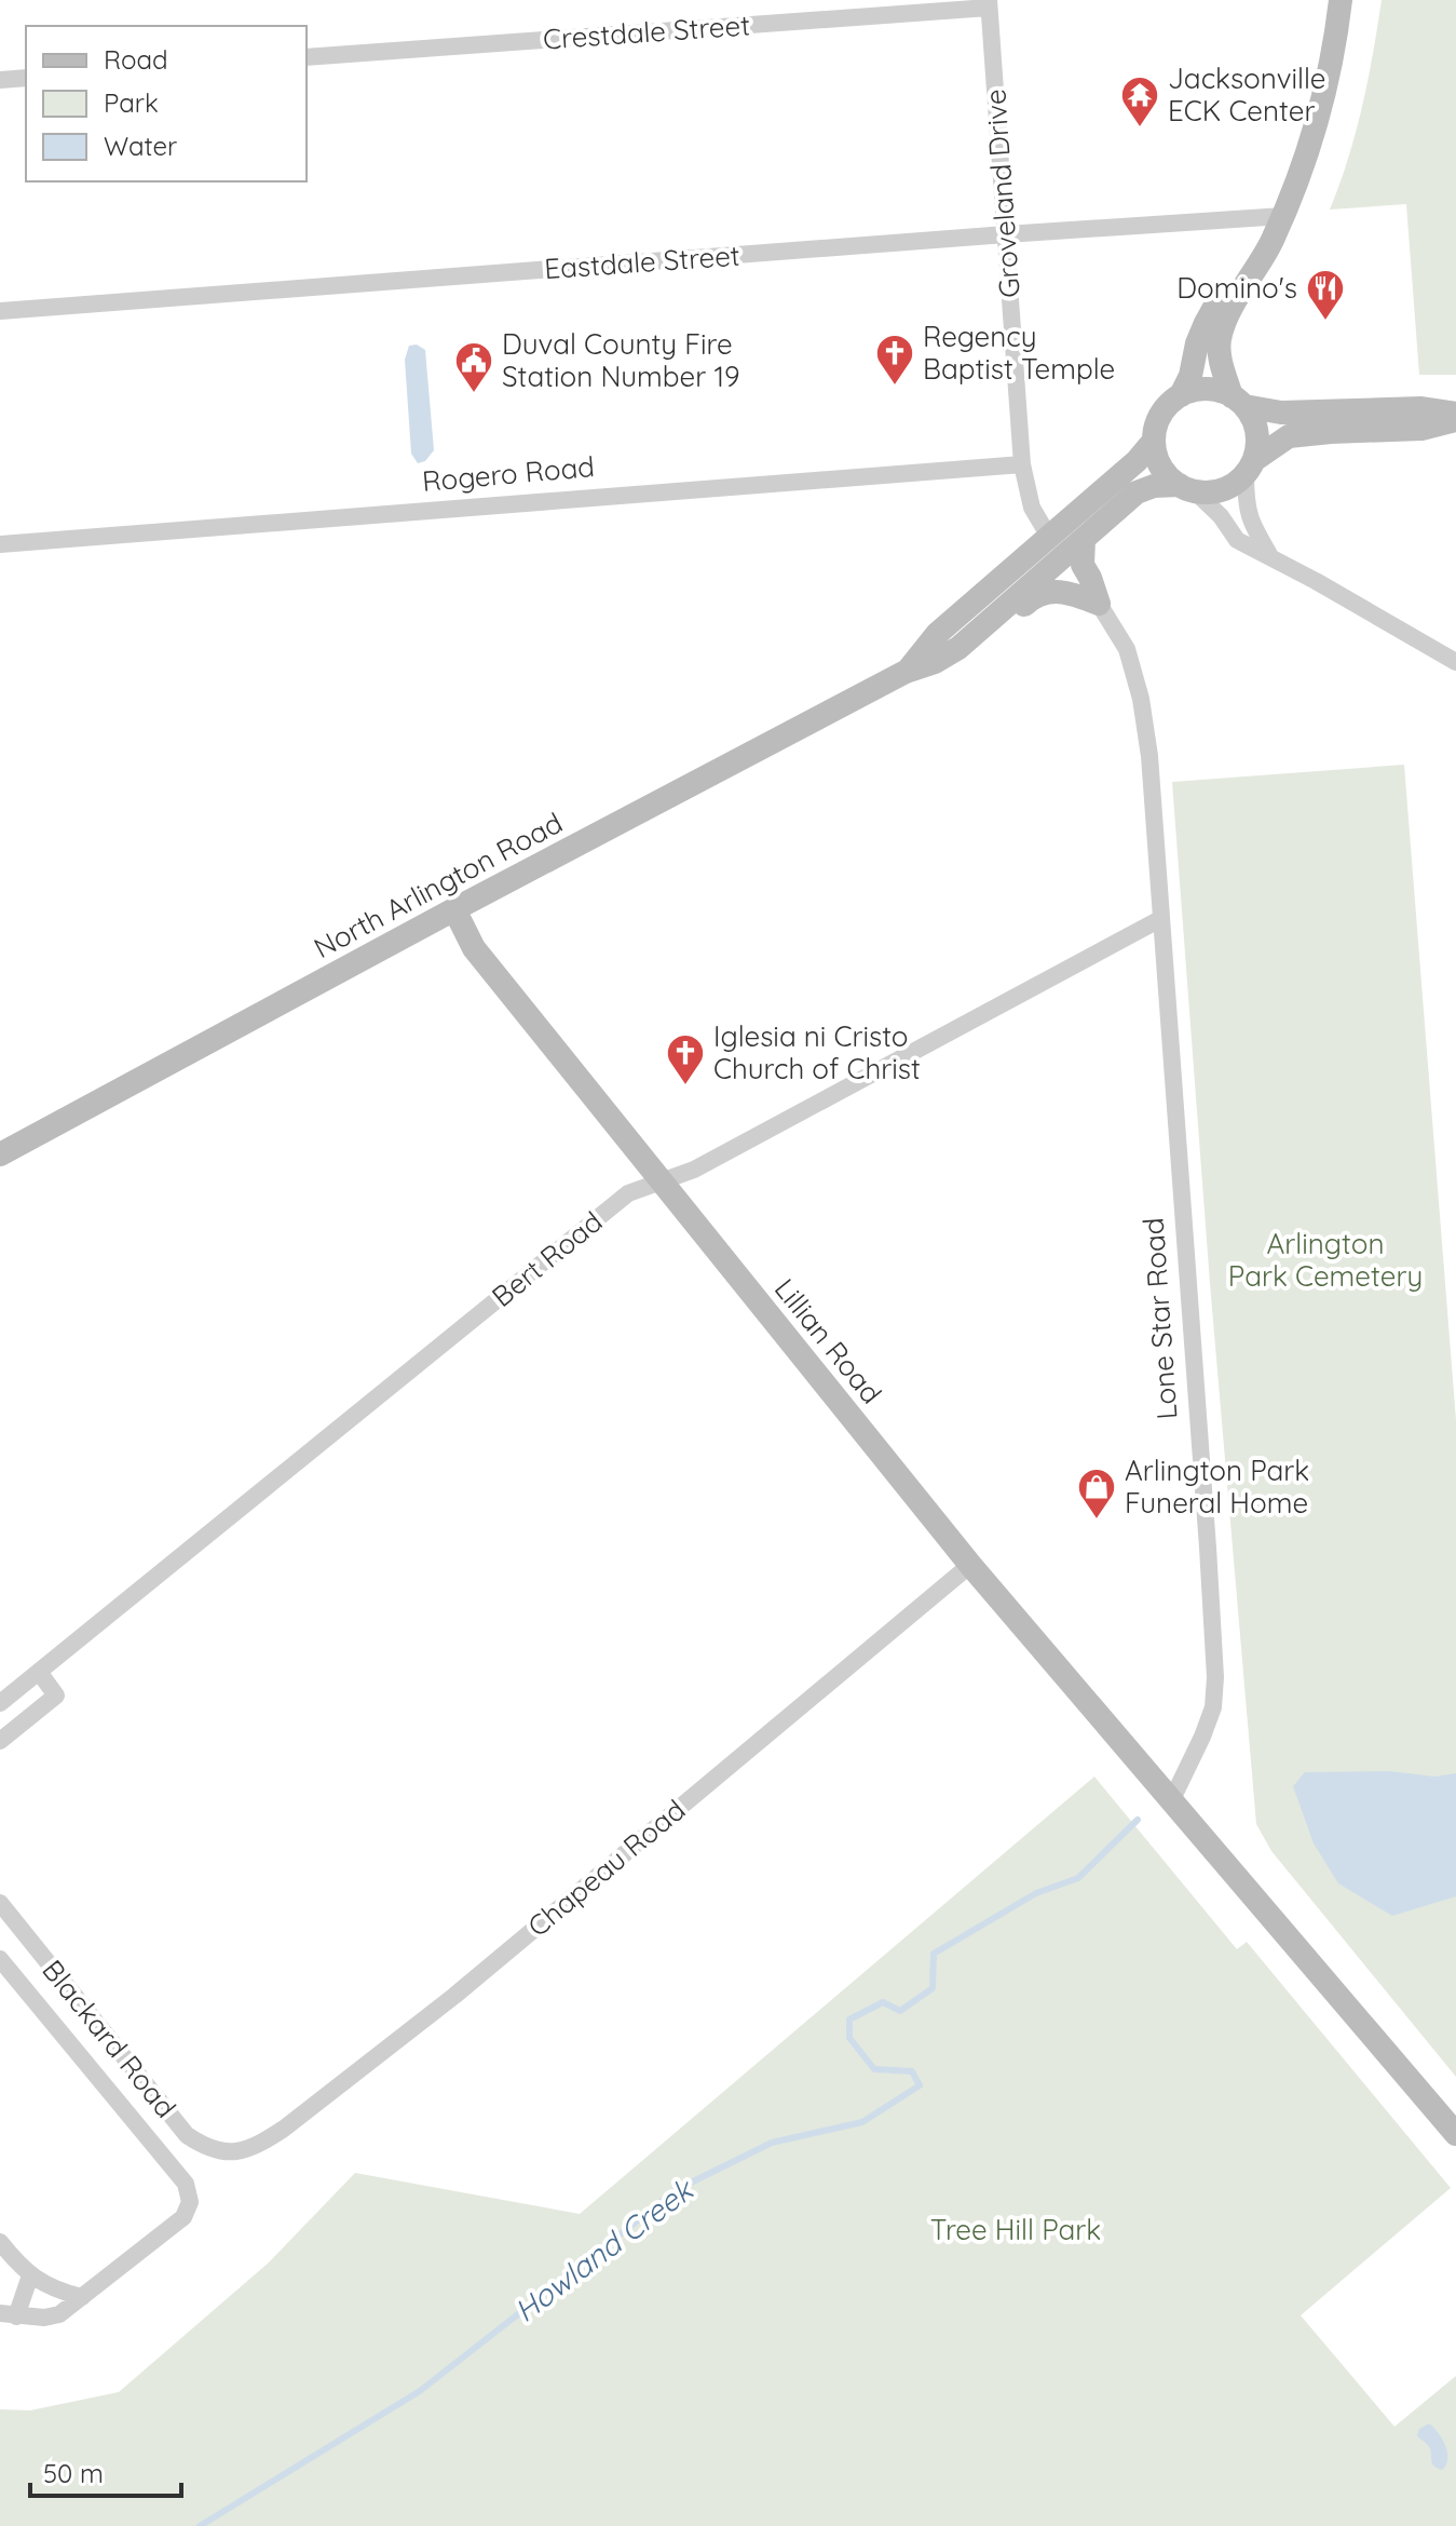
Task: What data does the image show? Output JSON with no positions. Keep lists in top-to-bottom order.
{
  "streets": {
    "main road": ["North Arlington Road", "Lillian Road"],
    "street": [
      "Crestdale Street",
      "Groveland Drive",
      "Eastdale Street",
      "Rogero Road",
      "Bert Road",
      "Lone Star Road",
      "Chapeau Road",
      "Blackard Road"
    ]
  },
  "crossings": [
    ["Crestdale Street", "Groveland Drive"],
    ["Groveland Drive", "Eastdale Street"],
    ["Groveland Drive", "Rogero Road"],
    ["Groveland Drive", "North Arlington Road"],
    ["North Arlington Road", "Lillian Road"],
    ["Bert Road", "Lone Star Road"],
    ["Bert Road", "Lillian Road"],
    ["Lone Star Road", "Lillian Road"],
    ["Lillian Road", "Chapeau Road"],
    ["Chapeau Road", "Blackard Road"]
  ],
  "water": ["Howland Creek"],
  "parks": ["Arlington Park Cemetery", "Tree Hill Park"],
  "places": {
    "temple": ["Jacksonville ECK Center"],
    "restaurant": ["Domino's"],
    "church": ["Regency Baptist Temple", "Iglesia ni Cristo Church of Christ"],
    "public building": ["Duval County Fire Station Number 19"],
    "shop": ["Arlington Park Funeral Home"]
  },
  "legend": ["Road", "Park", "Water"],
  "scale_bar": "50 m"
}
